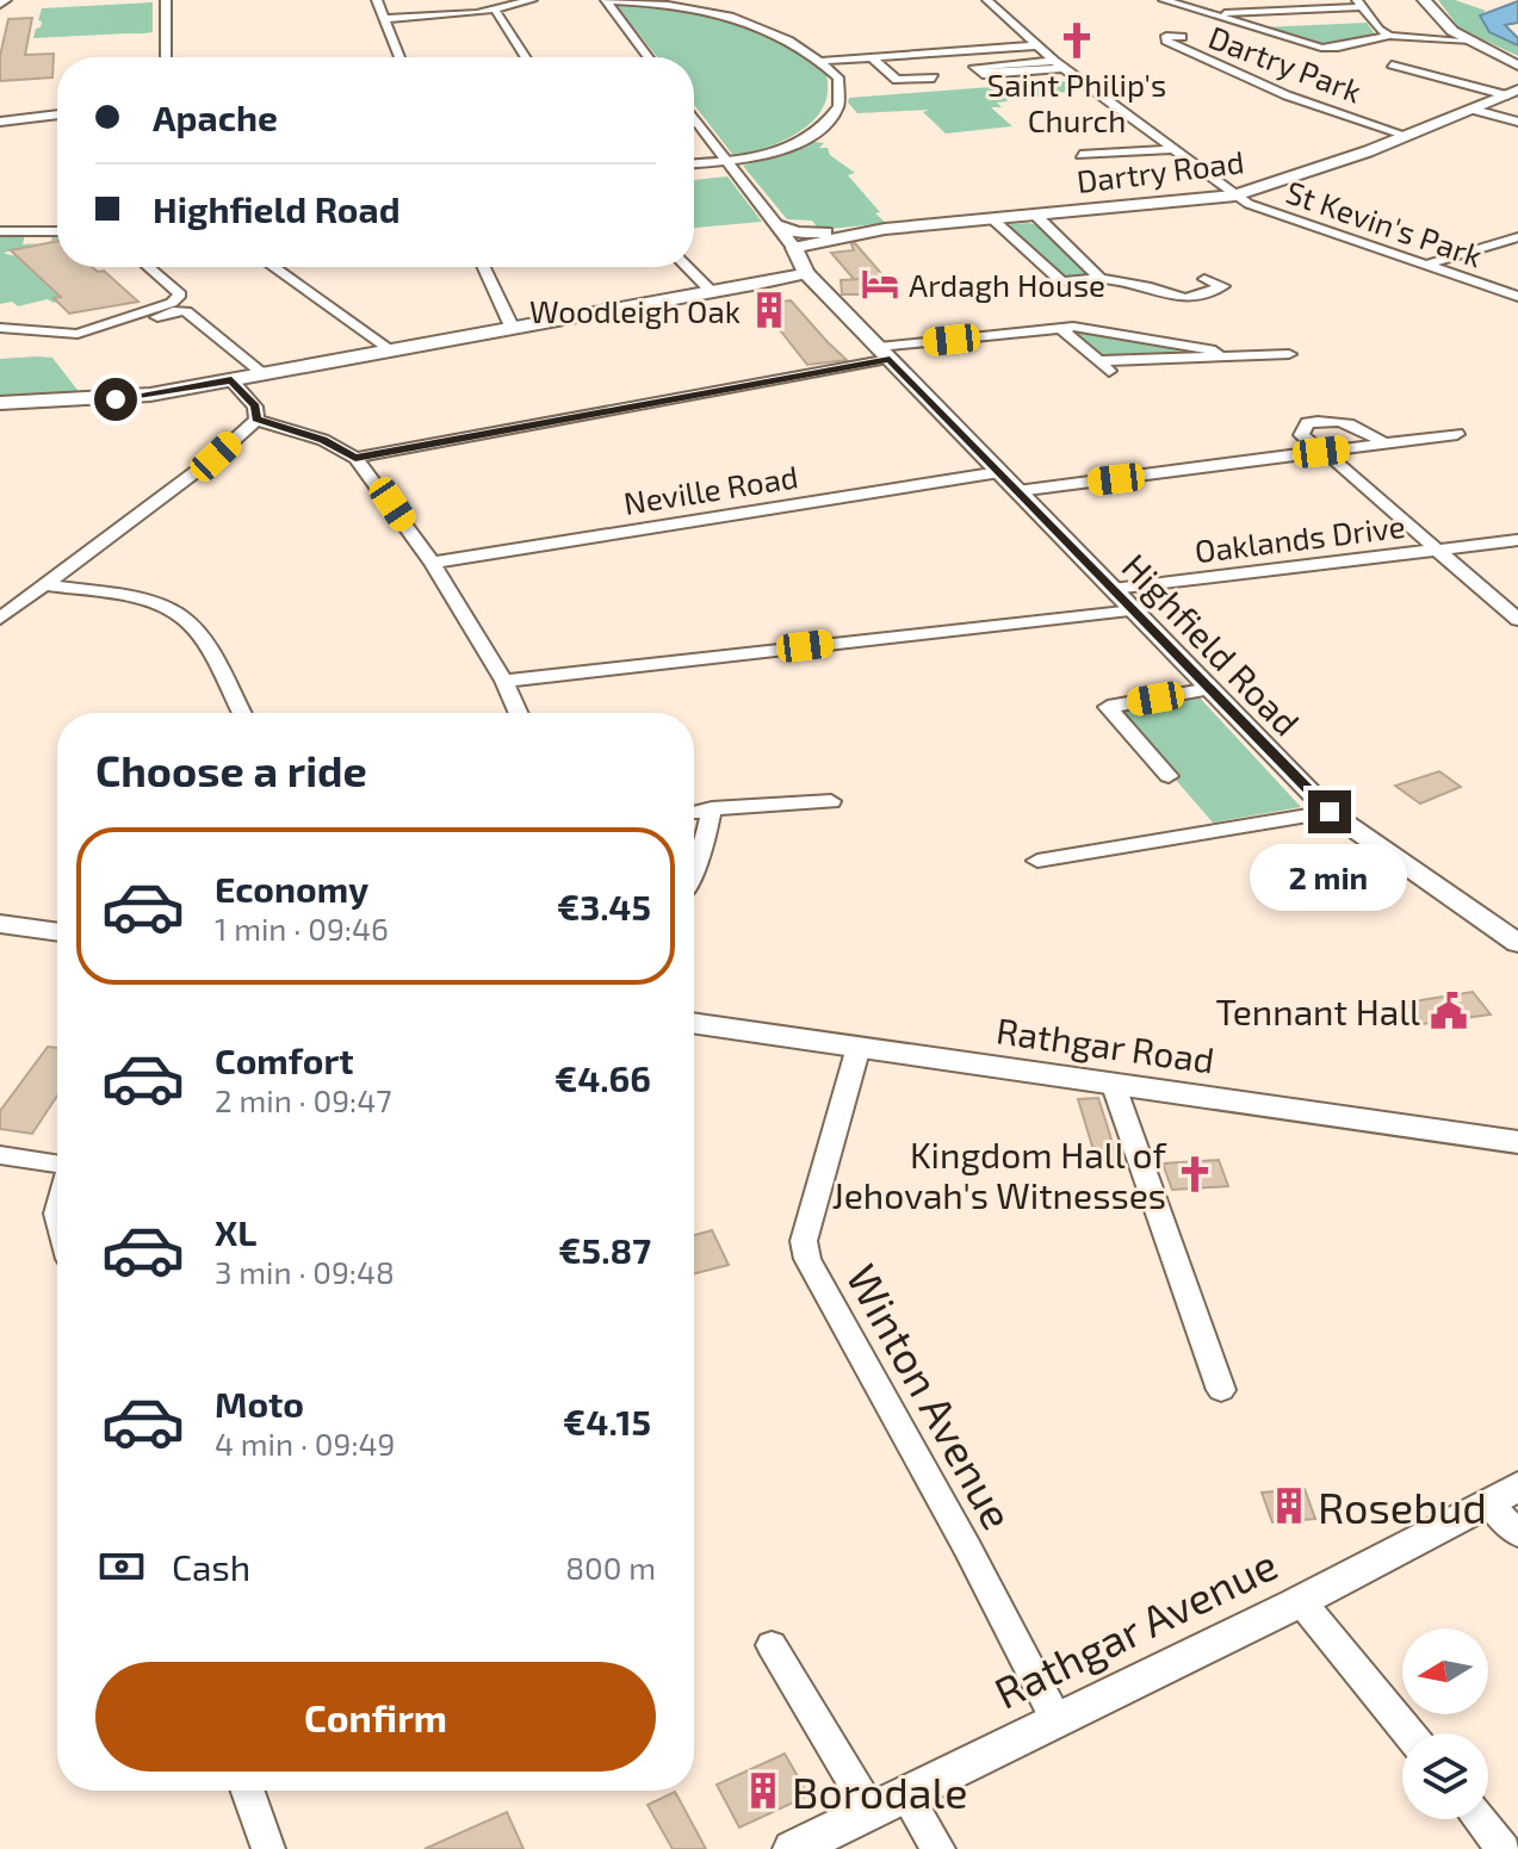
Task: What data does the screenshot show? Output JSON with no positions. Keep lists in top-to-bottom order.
{
  "streets": {
    "main road": ["Dartry Road", "Rathgar Road"],
    "street": [
      "Dartry Park",
      "St Kevin's Park",
      "Neville Road",
      "Oaklands Drive",
      "Highfield Road",
      "Winton Avenue",
      "Rathgar Avenue"
    ]
  },
  "crossings": [
    ["Dartry Park", "Dartry Road"],
    ["Dartry Road", "St Kevin's Park"],
    ["Neville Road", "Highfield Road"],
    ["Oaklands Drive", "Highfield Road"],
    ["Rathgar Road", "Winton Avenue"],
    ["Winton Avenue", "Rathgar Avenue"]
  ],
  "places": {
    "church": ["Saint Philip's Church", "Kingdom Hall of Jehovah's Witnesses"],
    "hotel": ["Ardagh House"],
    "building": ["Woodleigh Oak", "Rosebud", "Borodale"],
    "public building": ["Tennant Hall"]
  },
  "north": "left",
  "page": {
    "banner": ["Apache", "Highfield Road"],
    "heading": "Choose a ride",
    "list": [
      {
        "name": "Economy",
        "note": "1 min · 09:46",
        "value": "€3.45"
      },
      {
        "name": "Comfort",
        "note": "2 min · 09:47",
        "value": "€4.66"
      },
      {
        "name": "XL",
        "note": "3 min · 09:48",
        "value": "€5.87"
      },
      {
        "name": "Moto",
        "note": "4 min · 09:49",
        "value": "€4.15"
      }
    ],
    "bubble": "2 min",
    "pay": ["Cash", "800 m"],
    "buttons": "Confirm"
  }
}
